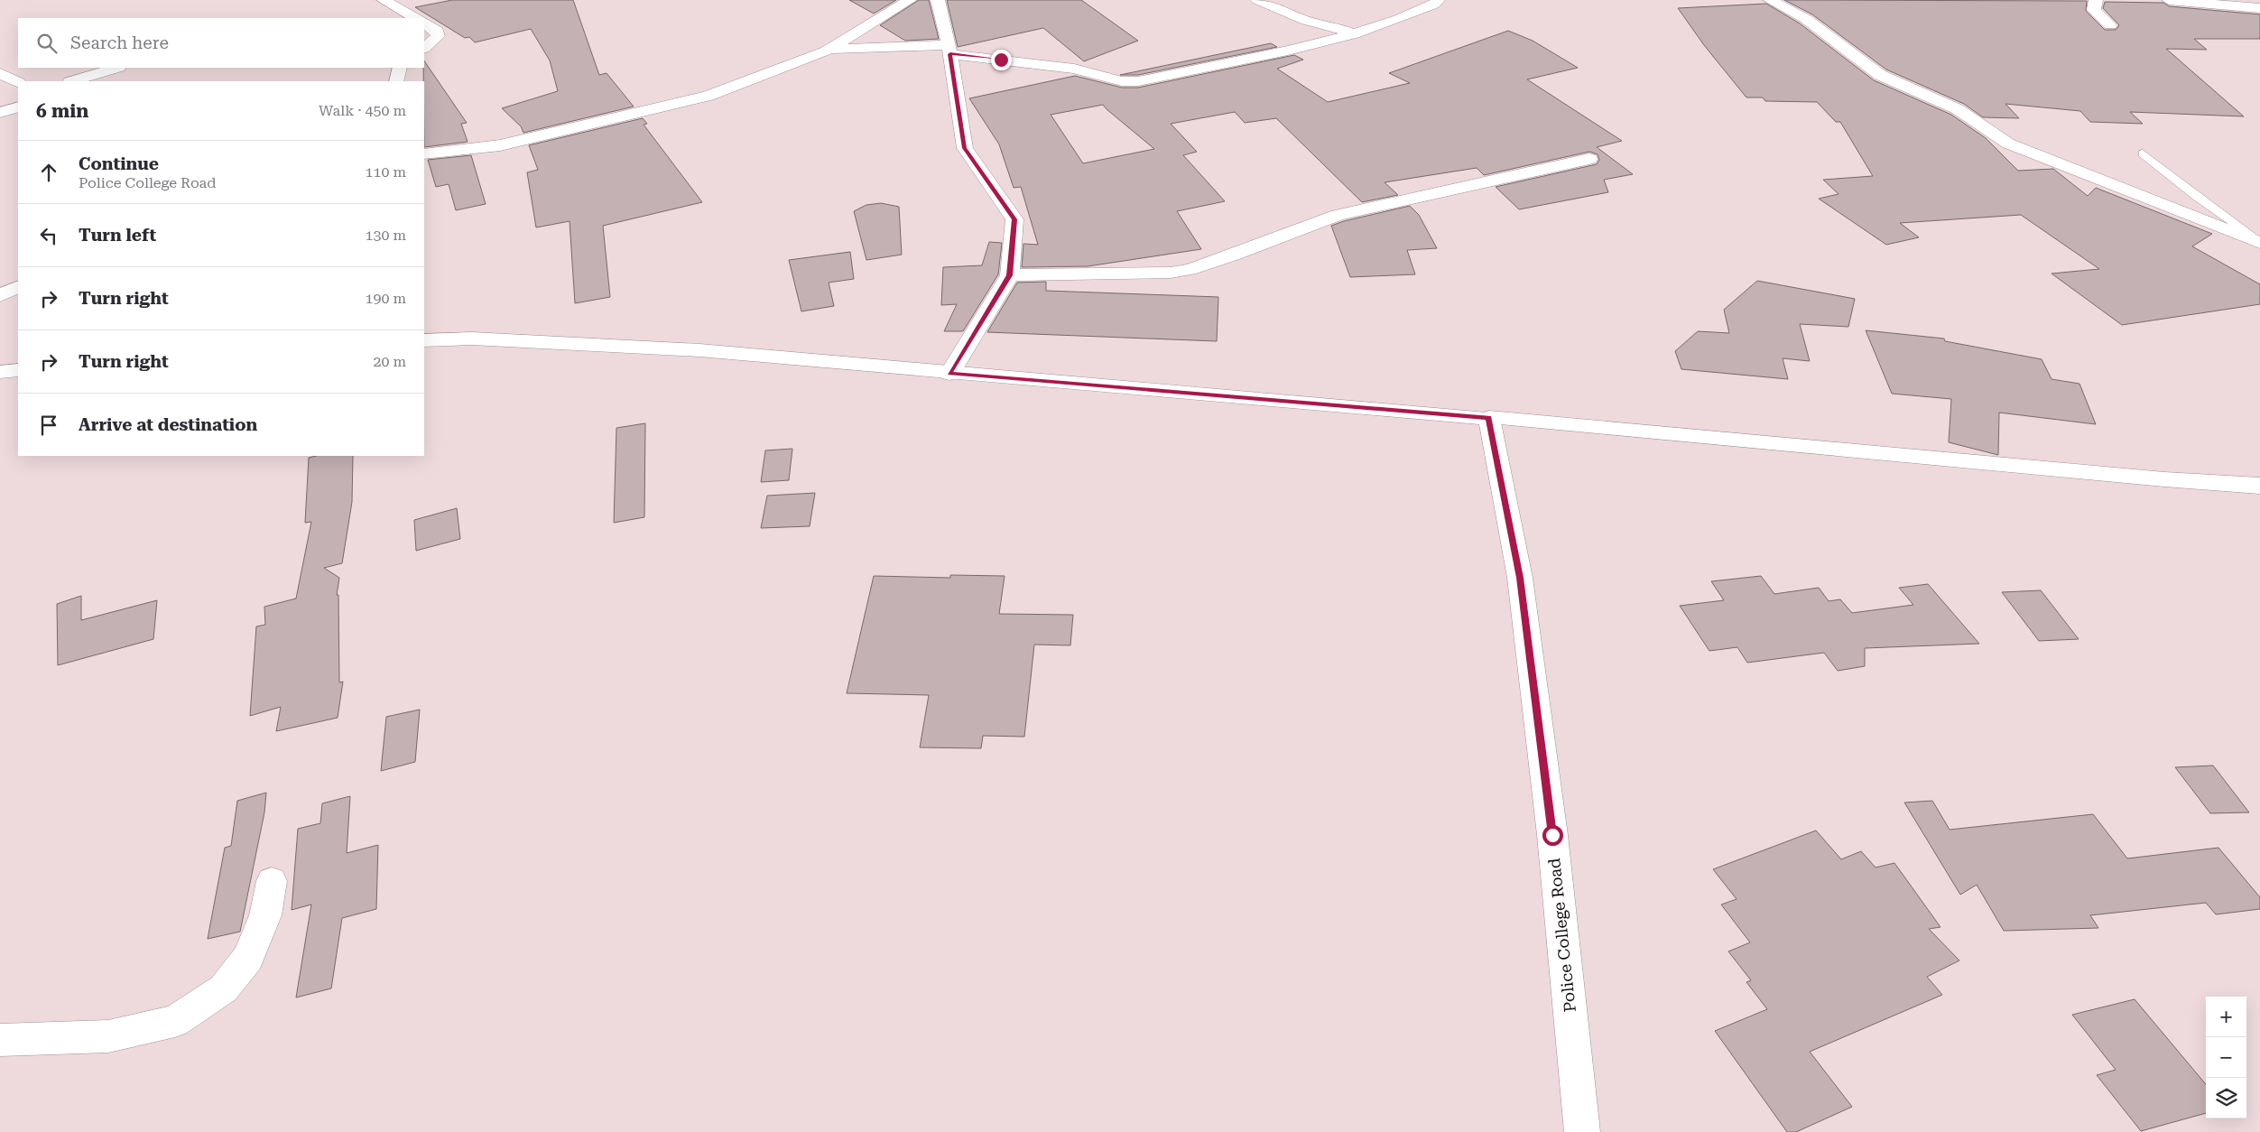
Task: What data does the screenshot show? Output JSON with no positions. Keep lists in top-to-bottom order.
{
  "streets": {
    "street": ["Police College Road"]
  },
  "page": {
    "search": "Search here",
    "heading": ["6 min", "Walk · 450 m"],
    "list": [
      ["Continue", "Police College Road", "110 m"],
      ["Turn left", "130 m"],
      ["Turn right", "190 m"],
      ["Turn right", "20 m"],
      "Arrive at destination"
    ],
    "map_buttons": ["+", "−"]
  }
}
